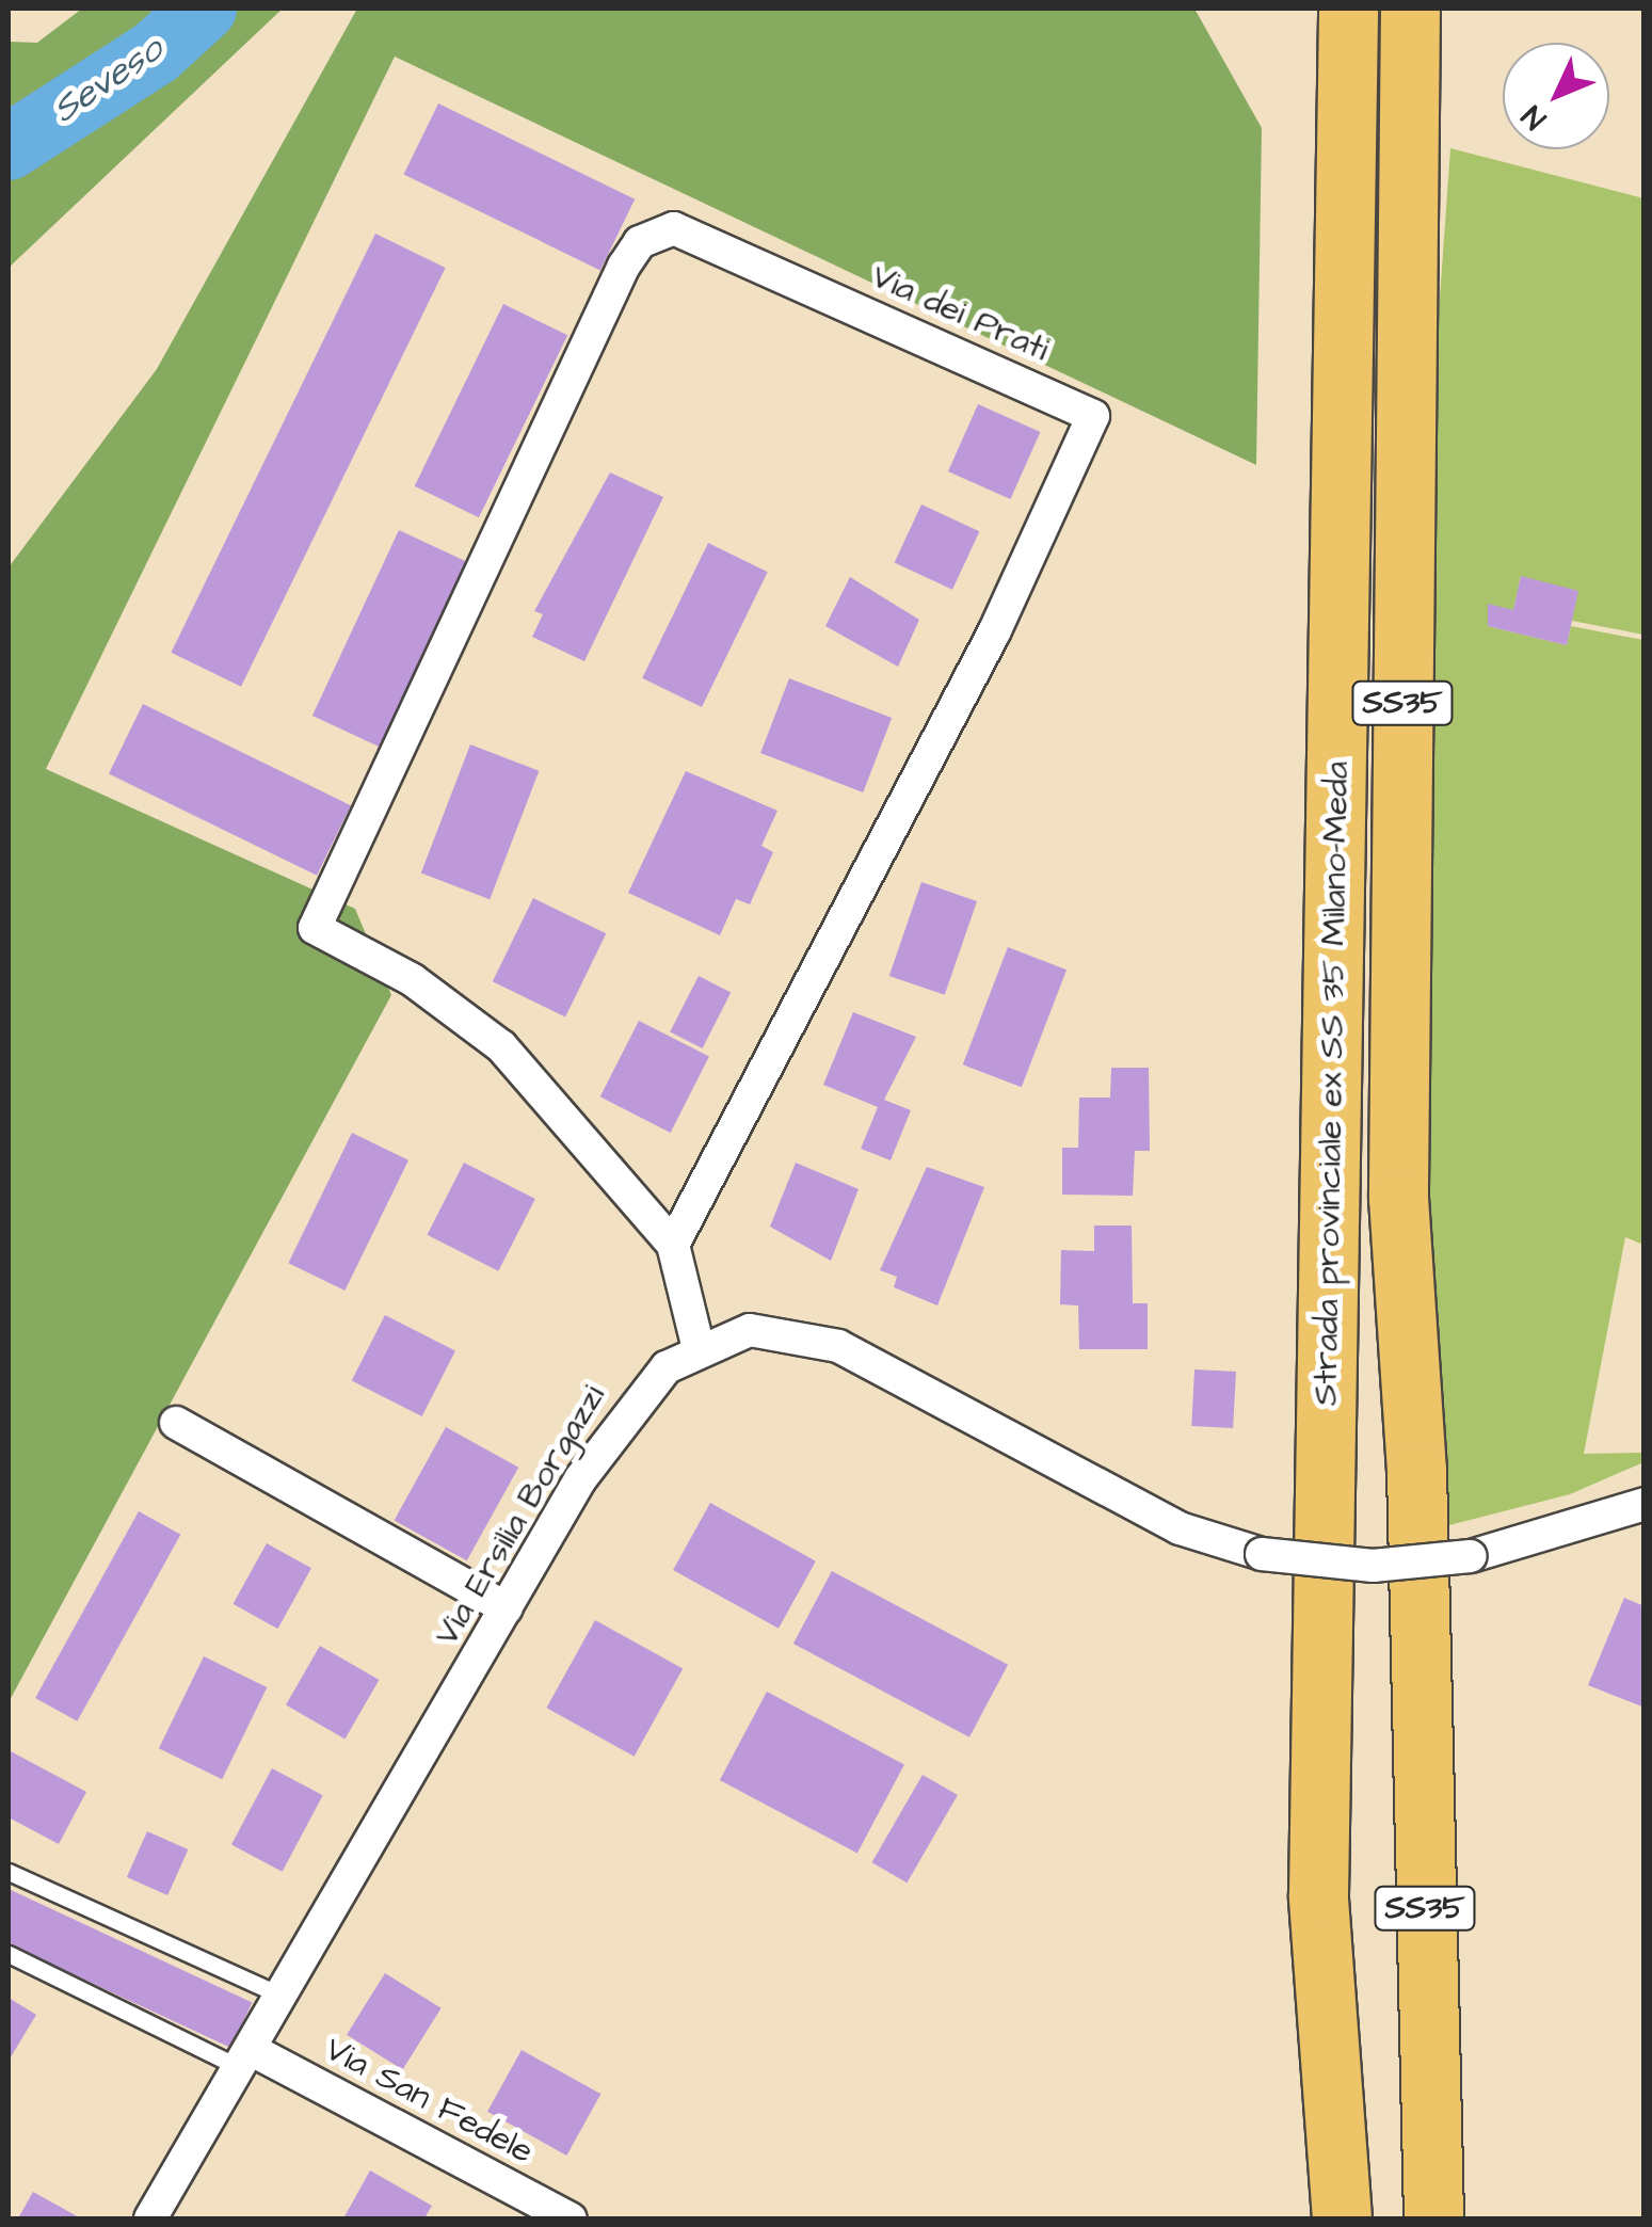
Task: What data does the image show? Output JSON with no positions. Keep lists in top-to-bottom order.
{
  "streets": {
    "highway": ["SS35", "Strada provinciale ex SS 35 Milano-Meda"],
    "street": ["Via dei Prati", "Via Ersilia Borgazzi", "Via San Fedele"]
  },
  "crossings": [
    ["SS35", "Strada provinciale ex SS 35 Milano-Meda"],
    ["Via Ersilia Borgazzi", "Via San Fedele"]
  ],
  "water": ["Seveso"],
  "north": "bottom left"
}
